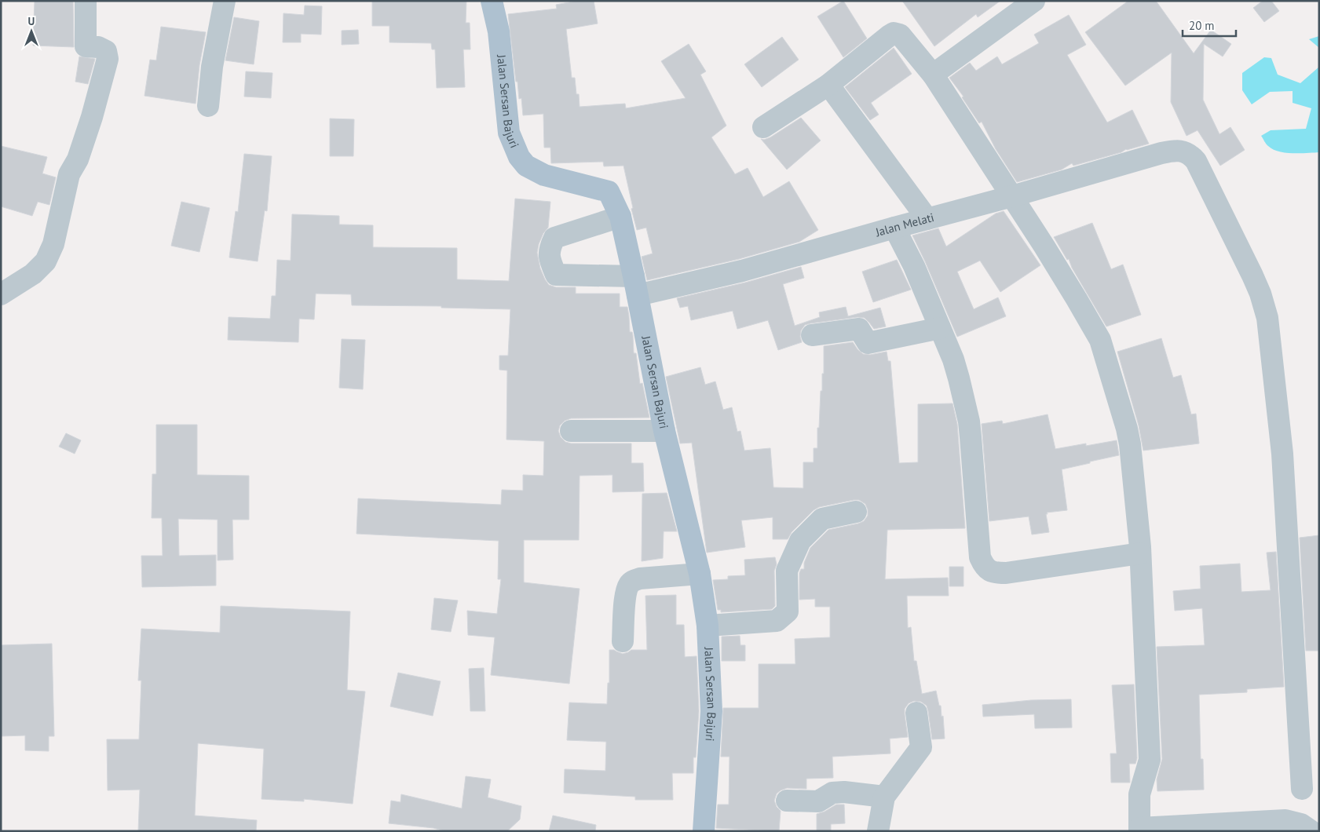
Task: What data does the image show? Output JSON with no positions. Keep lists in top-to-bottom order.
{
  "streets": {
    "main road": ["Jalan Sersan Bajuri"],
    "street": ["Jalan Melati"]
  },
  "crossings": [
    ["Jalan Sersan Bajuri", "Jalan Melati"]
  ],
  "scale_bar": "20 m",
  "north": "top"
}
